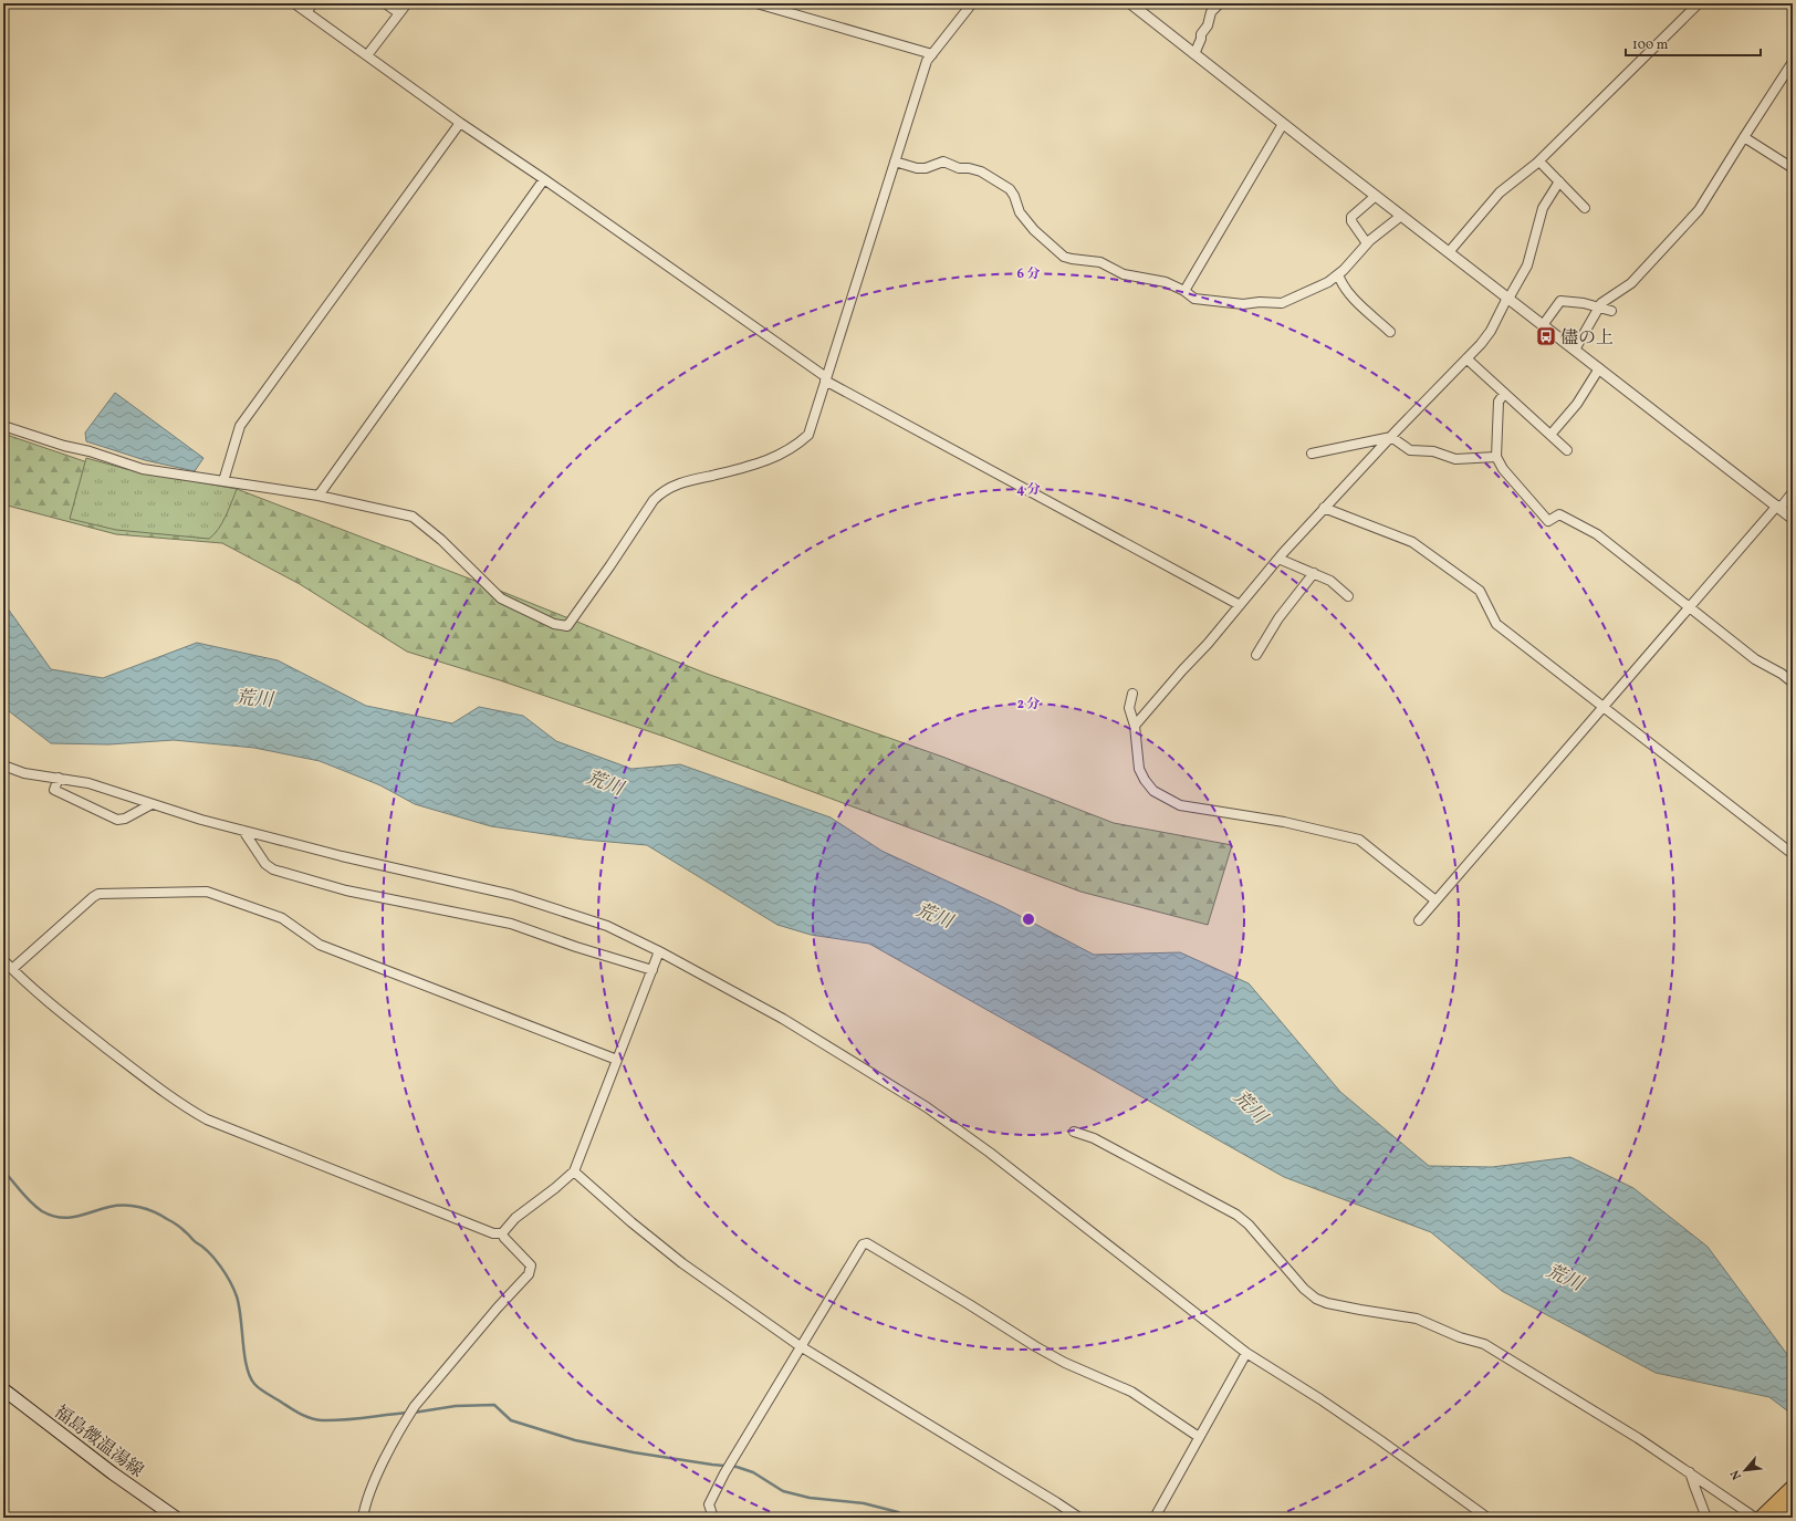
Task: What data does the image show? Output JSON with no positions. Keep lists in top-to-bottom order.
{
  "streets": {
    "main road": ["福島微温湯線"]
  },
  "water": ["荒川"],
  "places": {
    "bus stop": ["儘の上"]
  },
  "scale_bar": "100 m",
  "north": "bottom left",
  "rings": ["6 分", "4 分", "2 分"]
}
